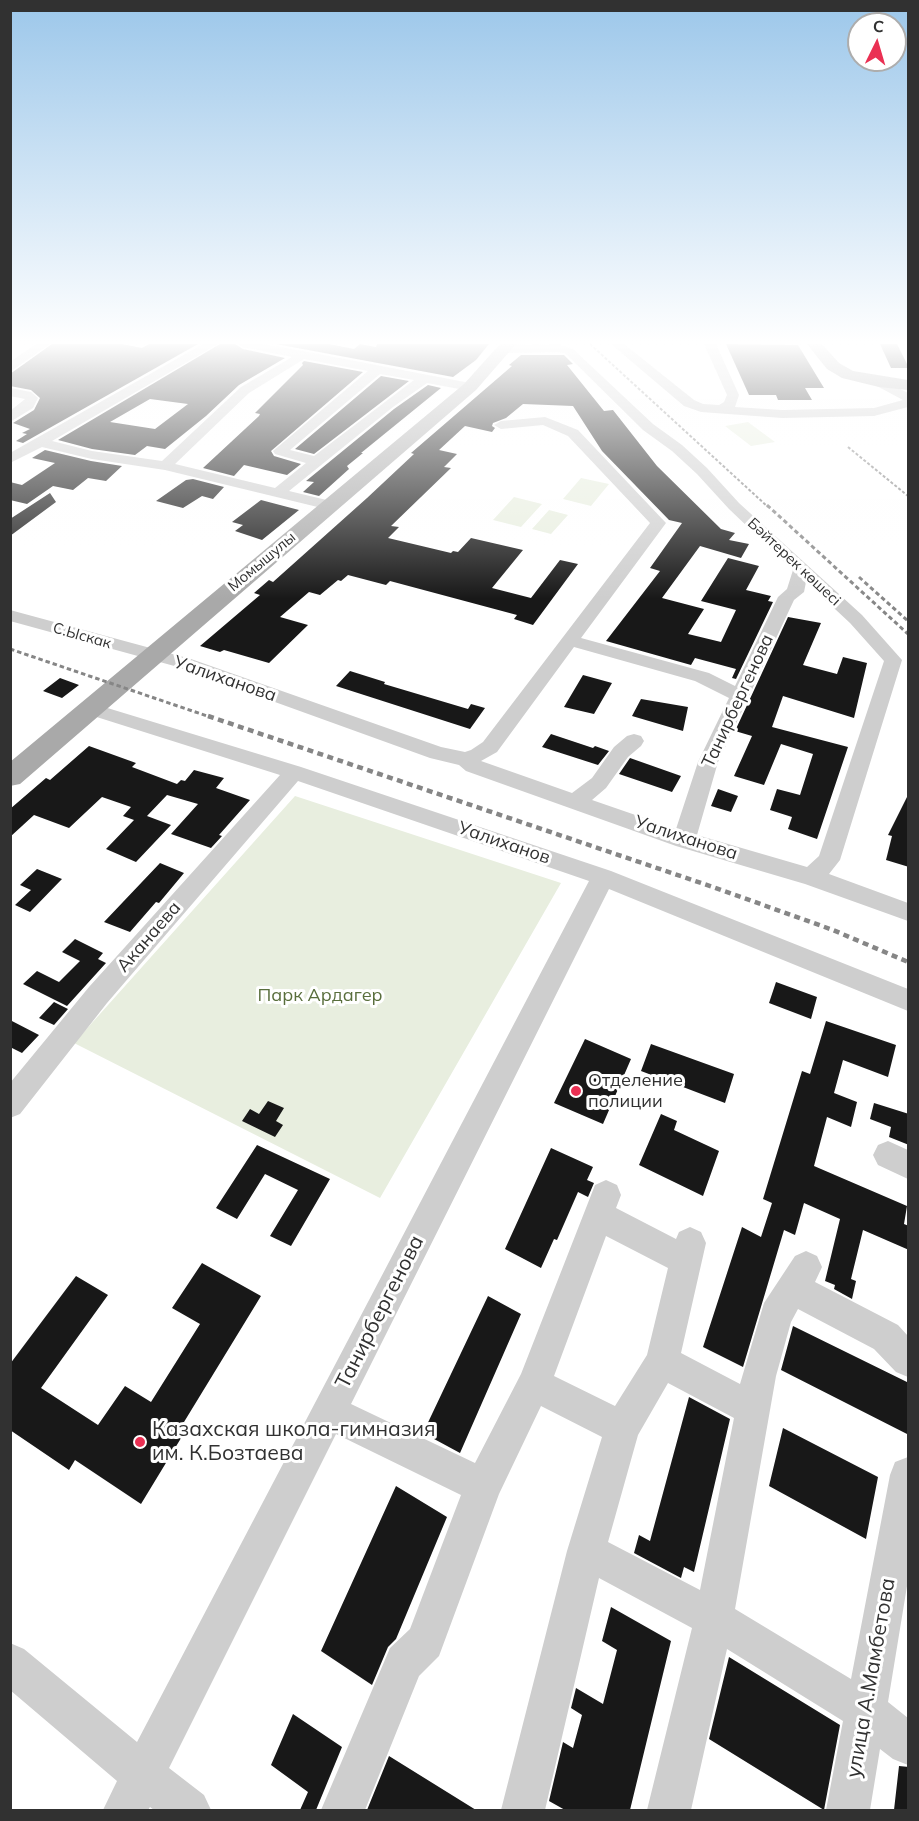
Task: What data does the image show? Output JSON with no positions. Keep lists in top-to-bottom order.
{
  "streets": {
    "main road": ["Момышулы"],
    "street": [
      "Бәйтерек көшесі",
      "С.Ыскак",
      "Уалиханова",
      "Танирбергенова",
      "Уалиханов",
      "Аканаева",
      "улица А.Мамбетова"
    ]
  },
  "crossings": [
    ["Момышулы", "С.Ыскак"],
    ["Момышулы", "Уалиханова"],
    ["Момышулы", "Уалиханов"],
    ["Бәйтерек көшесі", "Танирбергенова"],
    ["С.Ыскак", "Уалиханова"],
    ["Уалиханова", "Танирбергенова"],
    ["Танирбергенова", "Уалиханов"],
    ["Уалиханов", "Аканаева"]
  ],
  "parks": ["Парк Ардагер"],
  "places": ["Отделение полиции", "Казахская школа-гимназия им. К.Бозтаева"],
  "north": "top"
}
